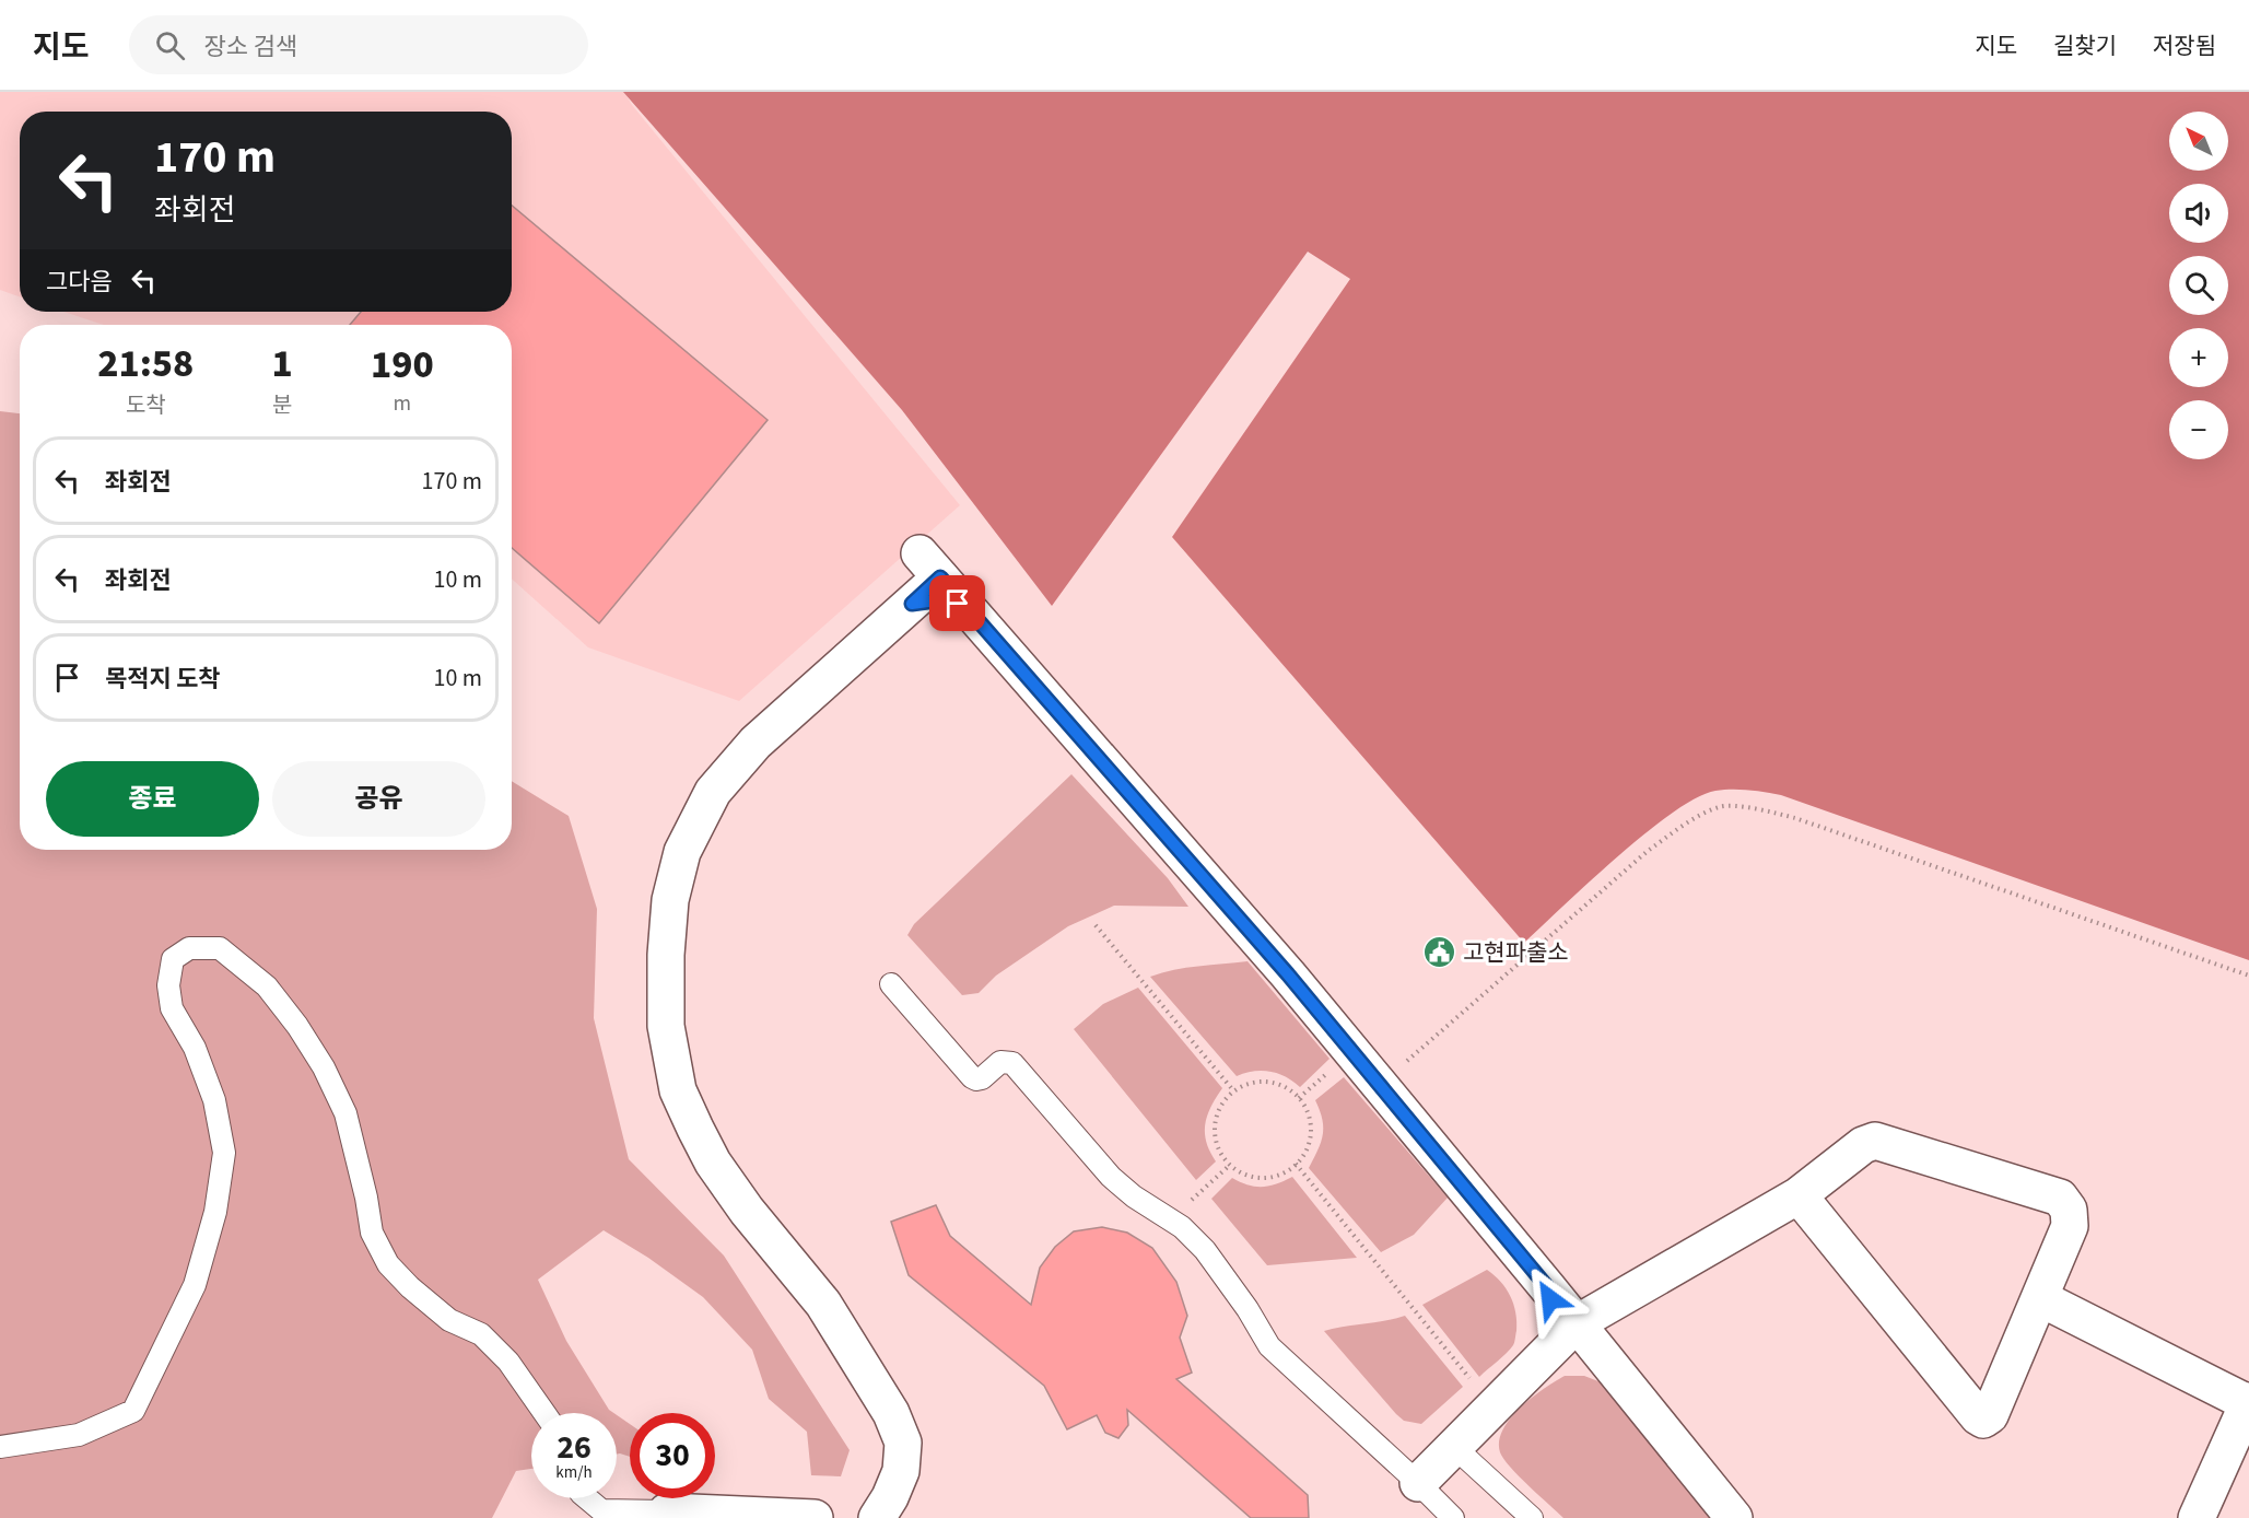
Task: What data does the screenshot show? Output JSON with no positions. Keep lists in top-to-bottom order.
{
  "places": {
    "public building": ["고현파출소"]
  },
  "north": "top left",
  "page": {
    "header": "지도",
    "search": "장소 검색",
    "nav": ["지도", "길찾기", "저장됨"],
    "map_buttons": ["+", "−"],
    "turn": ["170 m", "좌회전"],
    "then": "그다음",
    "eta": [
      "21:58",
      "도착",
      "1",
      "분",
      "190",
      "m"
    ],
    "list": [
      {
        "name": "좌회전",
        "value": "170 m"
      },
      {
        "name": "좌회전",
        "value": "10 m"
      },
      {
        "name": "목적지 도착",
        "value": "10 m"
      }
    ],
    "buttons": ["종료", "공유"],
    "speed": "26 km/h",
    "limit": "30"
  }
}
